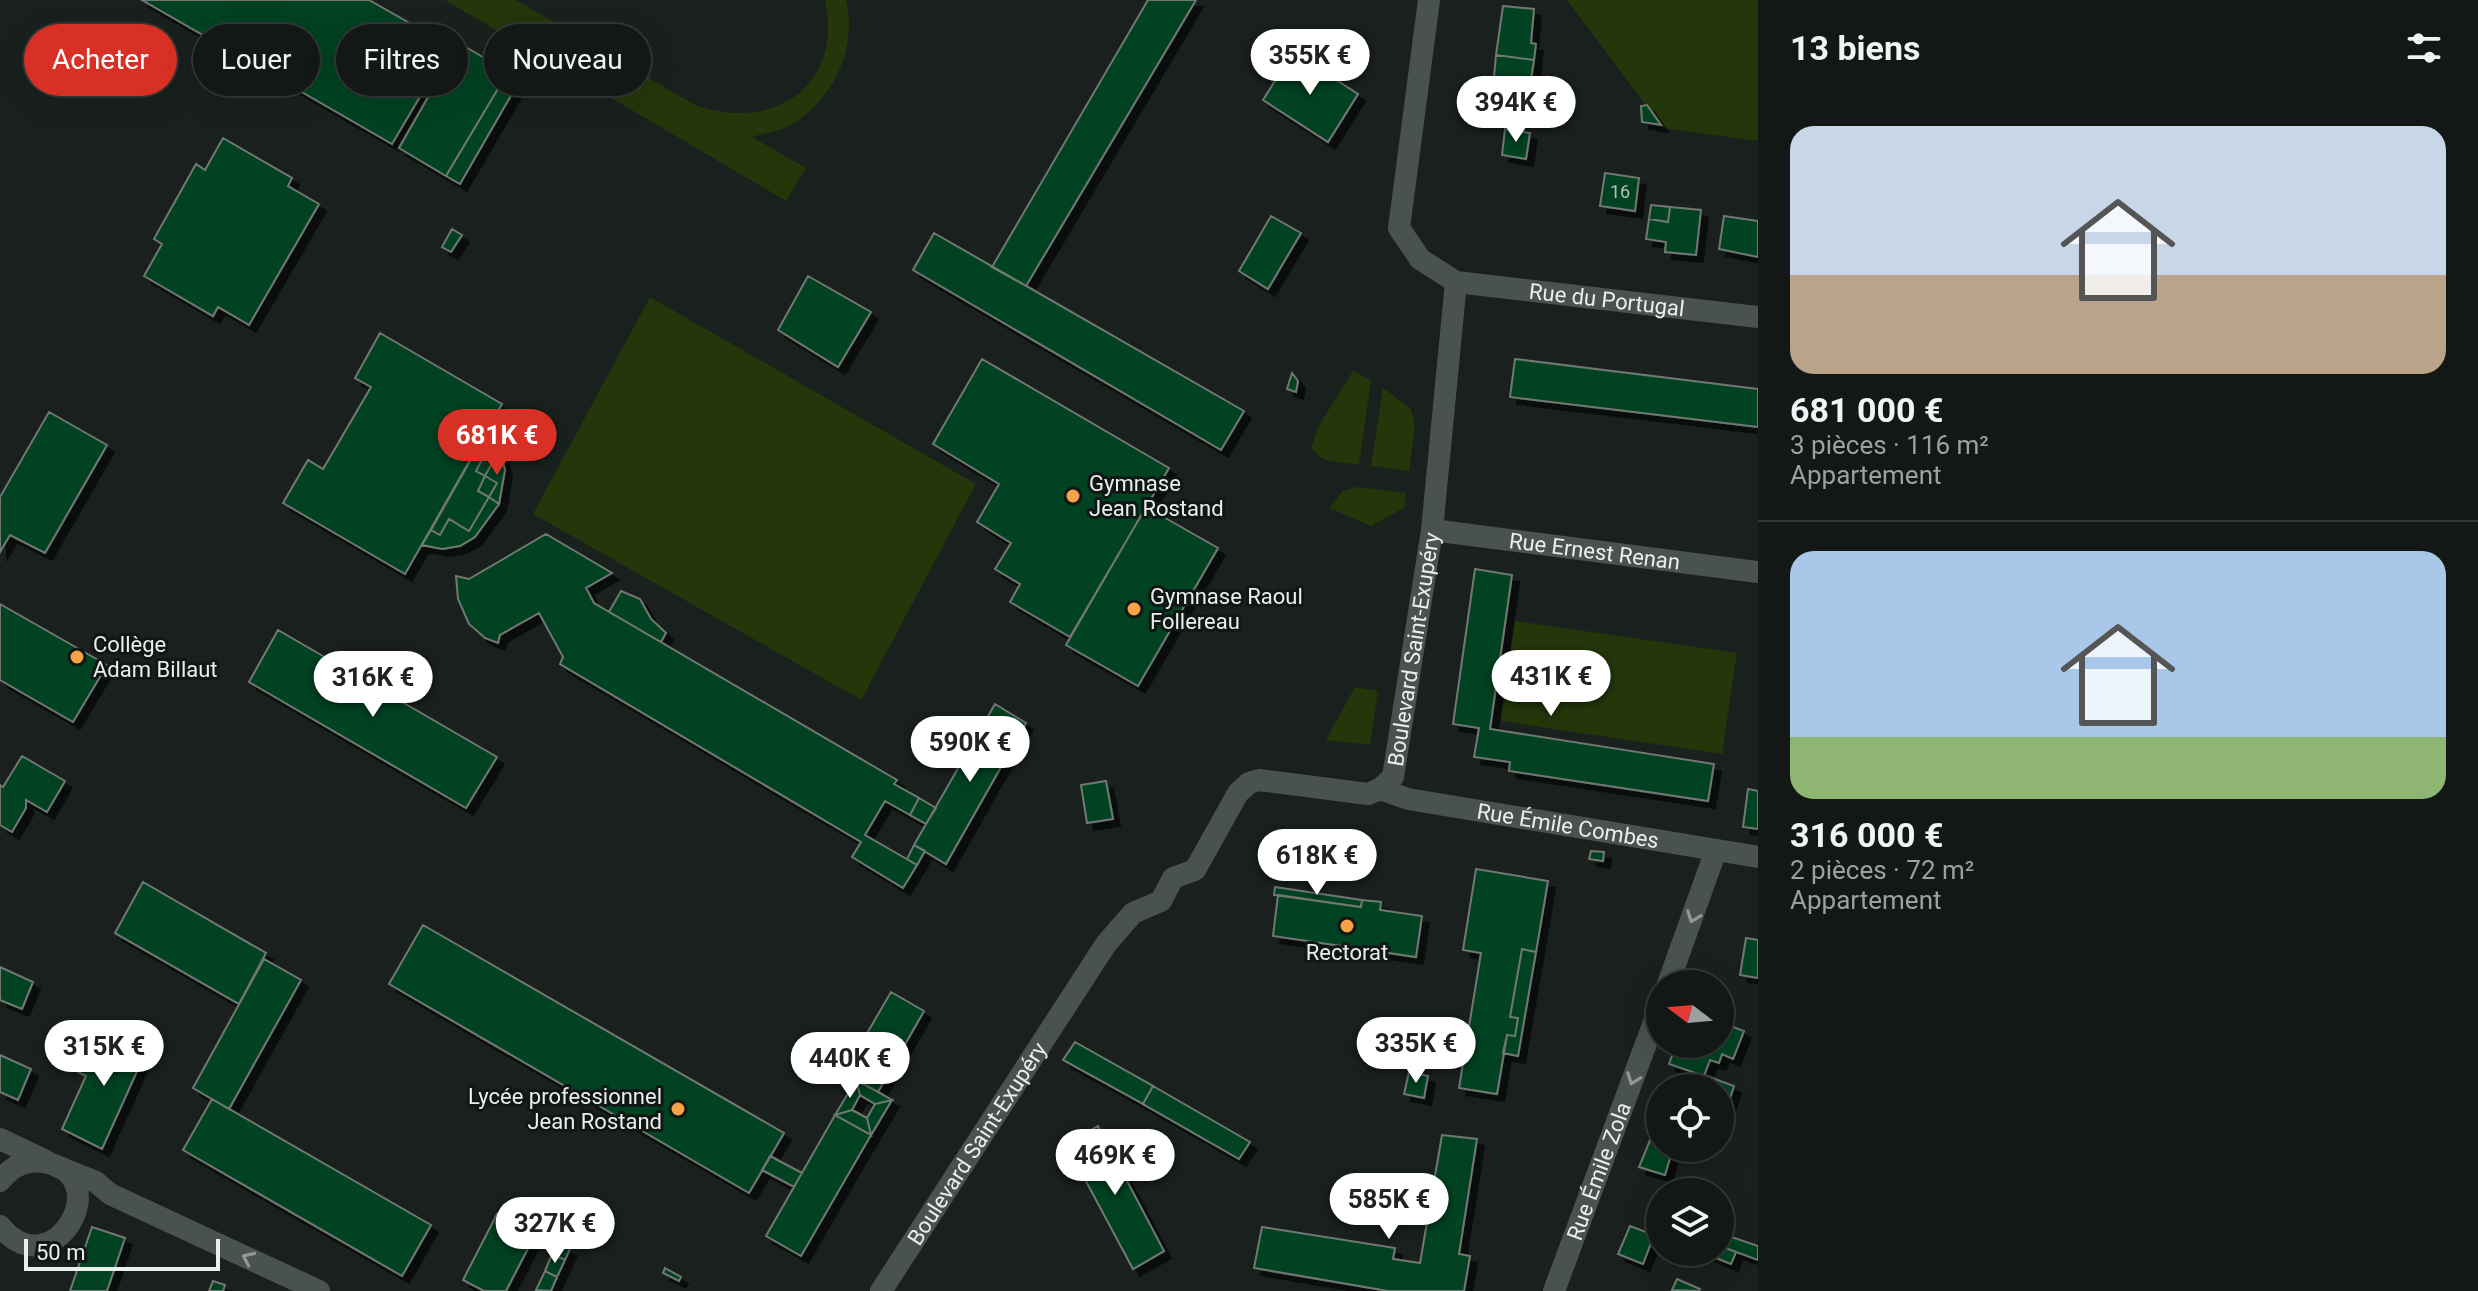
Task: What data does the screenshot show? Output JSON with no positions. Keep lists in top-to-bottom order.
{
  "streets": {
    "street": [
      "Rue du Portugal",
      "Rue Ernest Renan",
      "Boulevard Saint-Exupéry",
      "Rue Émile Combes",
      "Rue Émile Zola"
    ]
  },
  "crossings": [
    ["Rue du Portugal", "Boulevard Saint-Exupéry"],
    ["Rue Ernest Renan", "Boulevard Saint-Exupéry"],
    ["Boulevard Saint-Exupéry", "Rue Émile Combes"]
  ],
  "one_way": ["Rue Émile Zola"],
  "places": [
    "Gymnase Jean Rostand",
    "Gymnase Raoul Follereau",
    "Collège Adam Billaut",
    "Rectorat",
    "Lycée professionnel Jean Rostand"
  ],
  "house_numbers": ["16"],
  "scale_bar": "50 m",
  "north": "left",
  "page": {
    "heading": "13 biens",
    "chip": [
      "Acheter",
      "Louer",
      "Filtres",
      "Nouveau"
    ],
    "price": [
      "355K €",
      "394K €",
      "681K €",
      "431K €",
      "316K €",
      "590K €",
      "618K €",
      "335K €",
      "315K €",
      "440K €",
      "469K €",
      "585K €",
      "327K €"
    ],
    "list": [
      {
        "name": "681 000 €",
        "note": "3 pièces · 116 m² · Appartement"
      },
      {
        "name": "316 000 €",
        "note": "2 pièces · 72 m² · Appartement"
      }
    ],
    "scale": "50 m"
  }
}
